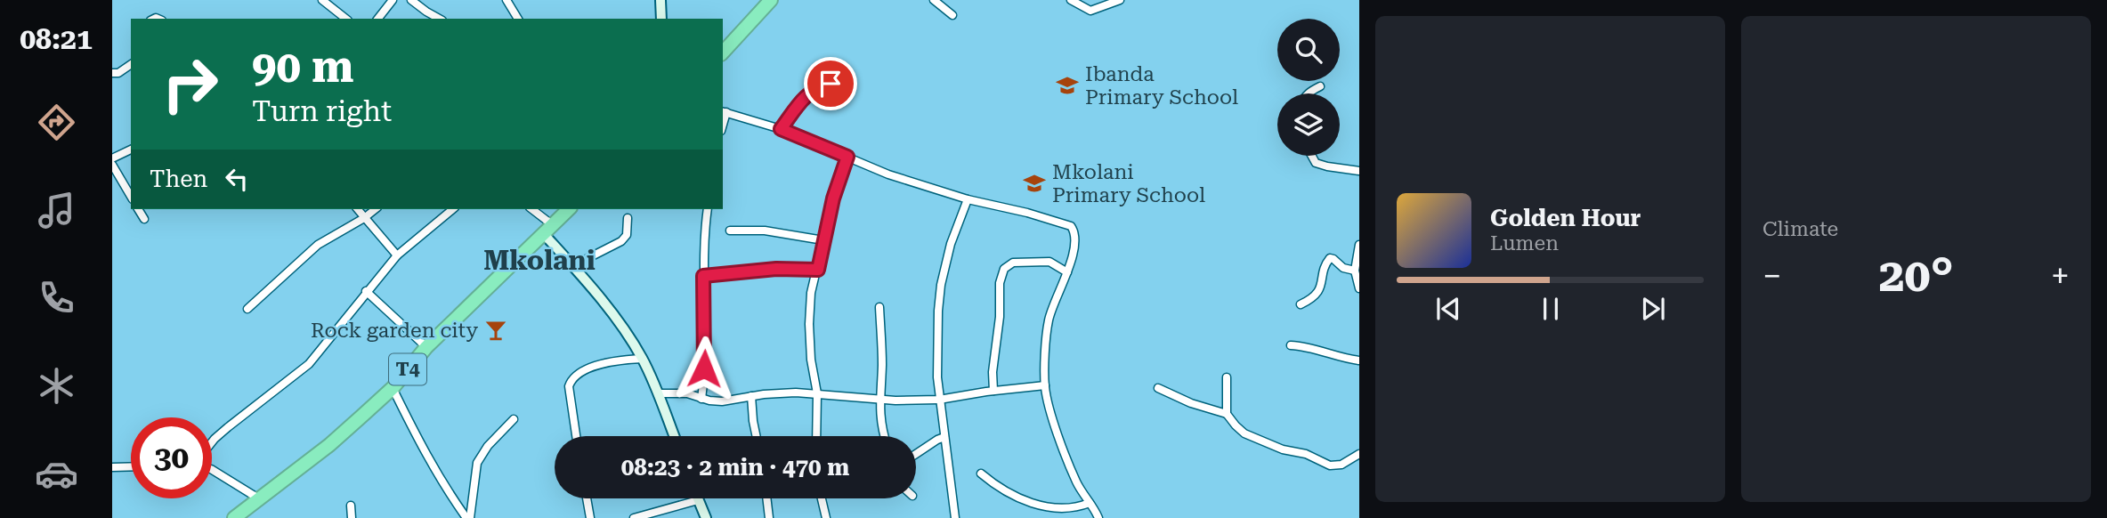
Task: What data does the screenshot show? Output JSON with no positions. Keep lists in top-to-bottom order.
{
  "streets": {
    "highway": ["T4"]
  },
  "districts": ["Mkolani"],
  "places": {
    "school or university": ["Ibanda Primary School", "Mkolani Primary School"],
    "bar": ["Rock garden city"]
  },
  "page": {
    "tabs": "08:21",
    "tile": "Climate",
    "turn": ["90 m", "Turn right"],
    "then": "Then",
    "song": ["Golden Hour", "Lumen"],
    "heat": ["−", "20°", "+"],
    "limit": "30",
    "trip": "08:23 · 2 min · 470 m"
  }
}
